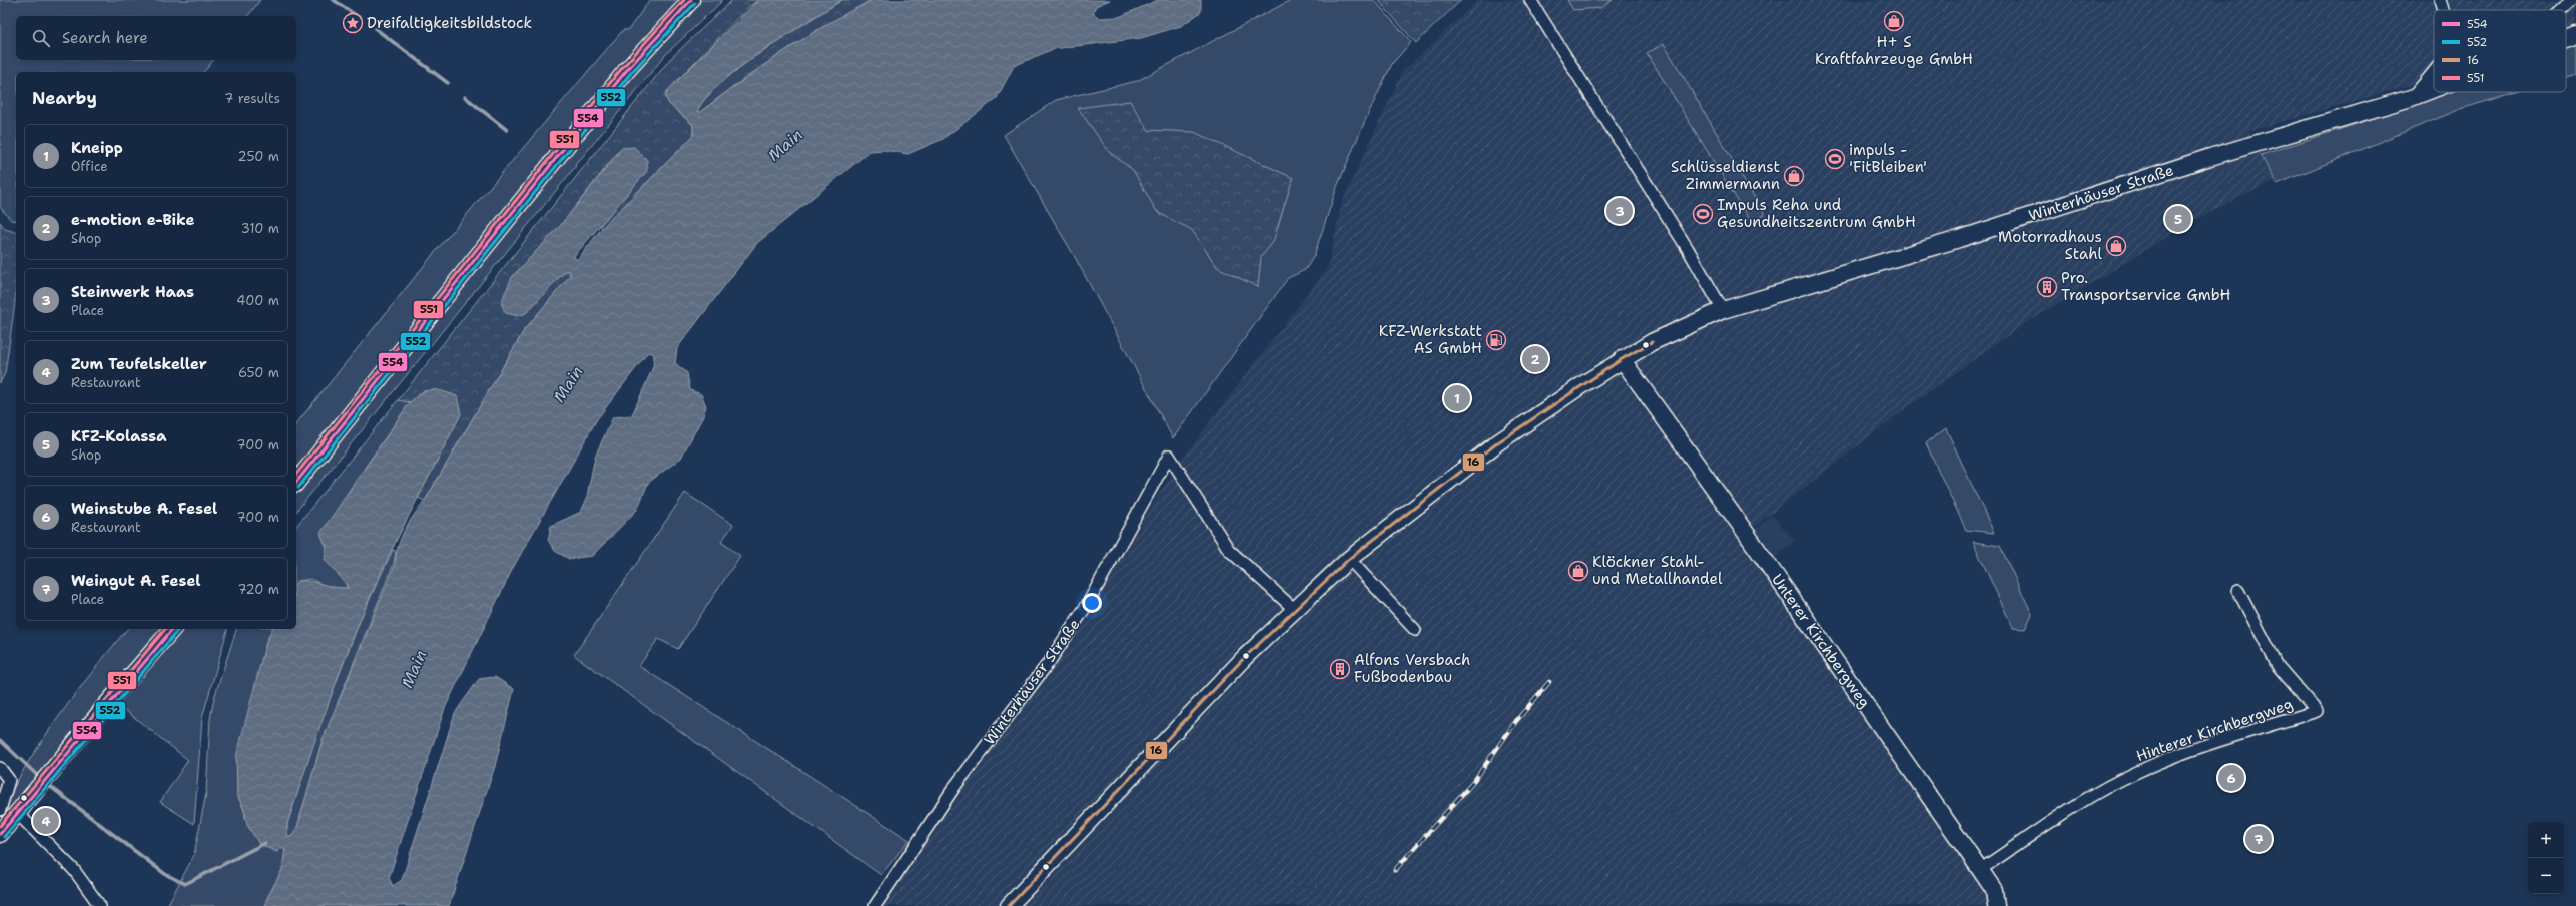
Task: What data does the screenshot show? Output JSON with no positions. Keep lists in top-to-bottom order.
{
  "streets": {
    "main road": ["Winterhäuser Straße", "Unterer Kirchbergweg"],
    "street": ["Hinterer Kirchbergweg"]
  },
  "crossings": [
    ["Winterhäuser Straße", "Unterer Kirchbergweg"],
    ["Unterer Kirchbergweg", "Hinterer Kirchbergweg"]
  ],
  "water": ["Main"],
  "places": {
    "shop": [
      "H+ S Kraftfahrzeuge GmbH",
      "Schlüsseldienst Zimmermann",
      "Motorradhaus Stahl",
      "Klöckner Stahl- und Metallhandel"
    ],
    "place": ["Dreifaltigkeitsbildstock"],
    "sports": ["impuls - 'FitBleiben'", "Impuls Reha und Gesundheitszentrum GmbH"],
    "building": ["Pro. Transportservice GmbH", "Alfons Versbach Fußbodenbau"],
    "fuel station": ["KFZ-Werkstatt AS GmbH"]
  },
  "lines": [
    "transit line 554",
    "transit line 551",
    "transit line 552",
    "transit line 16"
  ],
  "legend": [
    "554",
    "552",
    "16",
    "551"
  ],
  "page": {
    "search": "Search here",
    "heading": ["Nearby", "7 results"],
    "list": [
      {
        "mark": "1",
        "name": "Kneipp",
        "note": "Office",
        "value": "250 m"
      },
      {
        "mark": "2",
        "name": "e-motion e-Bike",
        "note": "Shop",
        "value": "310 m"
      },
      {
        "mark": "3",
        "name": "Steinwerk Haas",
        "note": "Place",
        "value": "400 m"
      },
      {
        "mark": "4",
        "name": "Zum Teufelskeller",
        "note": "Restaurant",
        "value": "650 m"
      },
      {
        "mark": "5",
        "name": "KFZ-Kolassa",
        "note": "Shop",
        "value": "700 m"
      },
      {
        "mark": "6",
        "name": "Weinstube A. Fesel",
        "note": "Restaurant",
        "value": "700 m"
      },
      {
        "mark": "7",
        "name": "Weingut A. Fesel",
        "note": "Place",
        "value": "720 m"
      }
    ],
    "pins": [
      "3",
      "5",
      "2",
      "1",
      "6",
      "4",
      "7"
    ],
    "map_buttons": ["+", "−"]
  }
}
